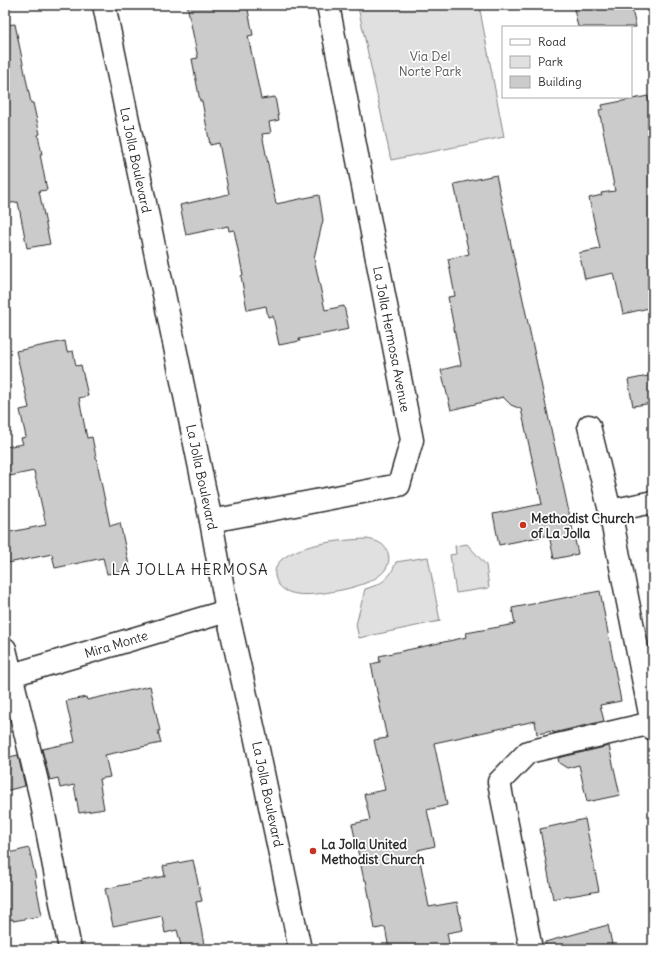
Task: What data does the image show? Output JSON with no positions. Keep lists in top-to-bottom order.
{
  "streets": {
    "street": ["La Jolla Boulevard", "La Jolla Hermosa Avenue", "Mira Monte"]
  },
  "crossings": [
    ["La Jolla Boulevard", "La Jolla Hermosa Avenue"],
    ["La Jolla Boulevard", "Mira Monte"]
  ],
  "districts": ["LA JOLLA HERMOSA"],
  "parks": ["Via Del Norte Park"],
  "places": ["Methodist Church of La Jolla", "La Jolla United Methodist Church"],
  "legend": ["Road", "Park", "Building"]
}
